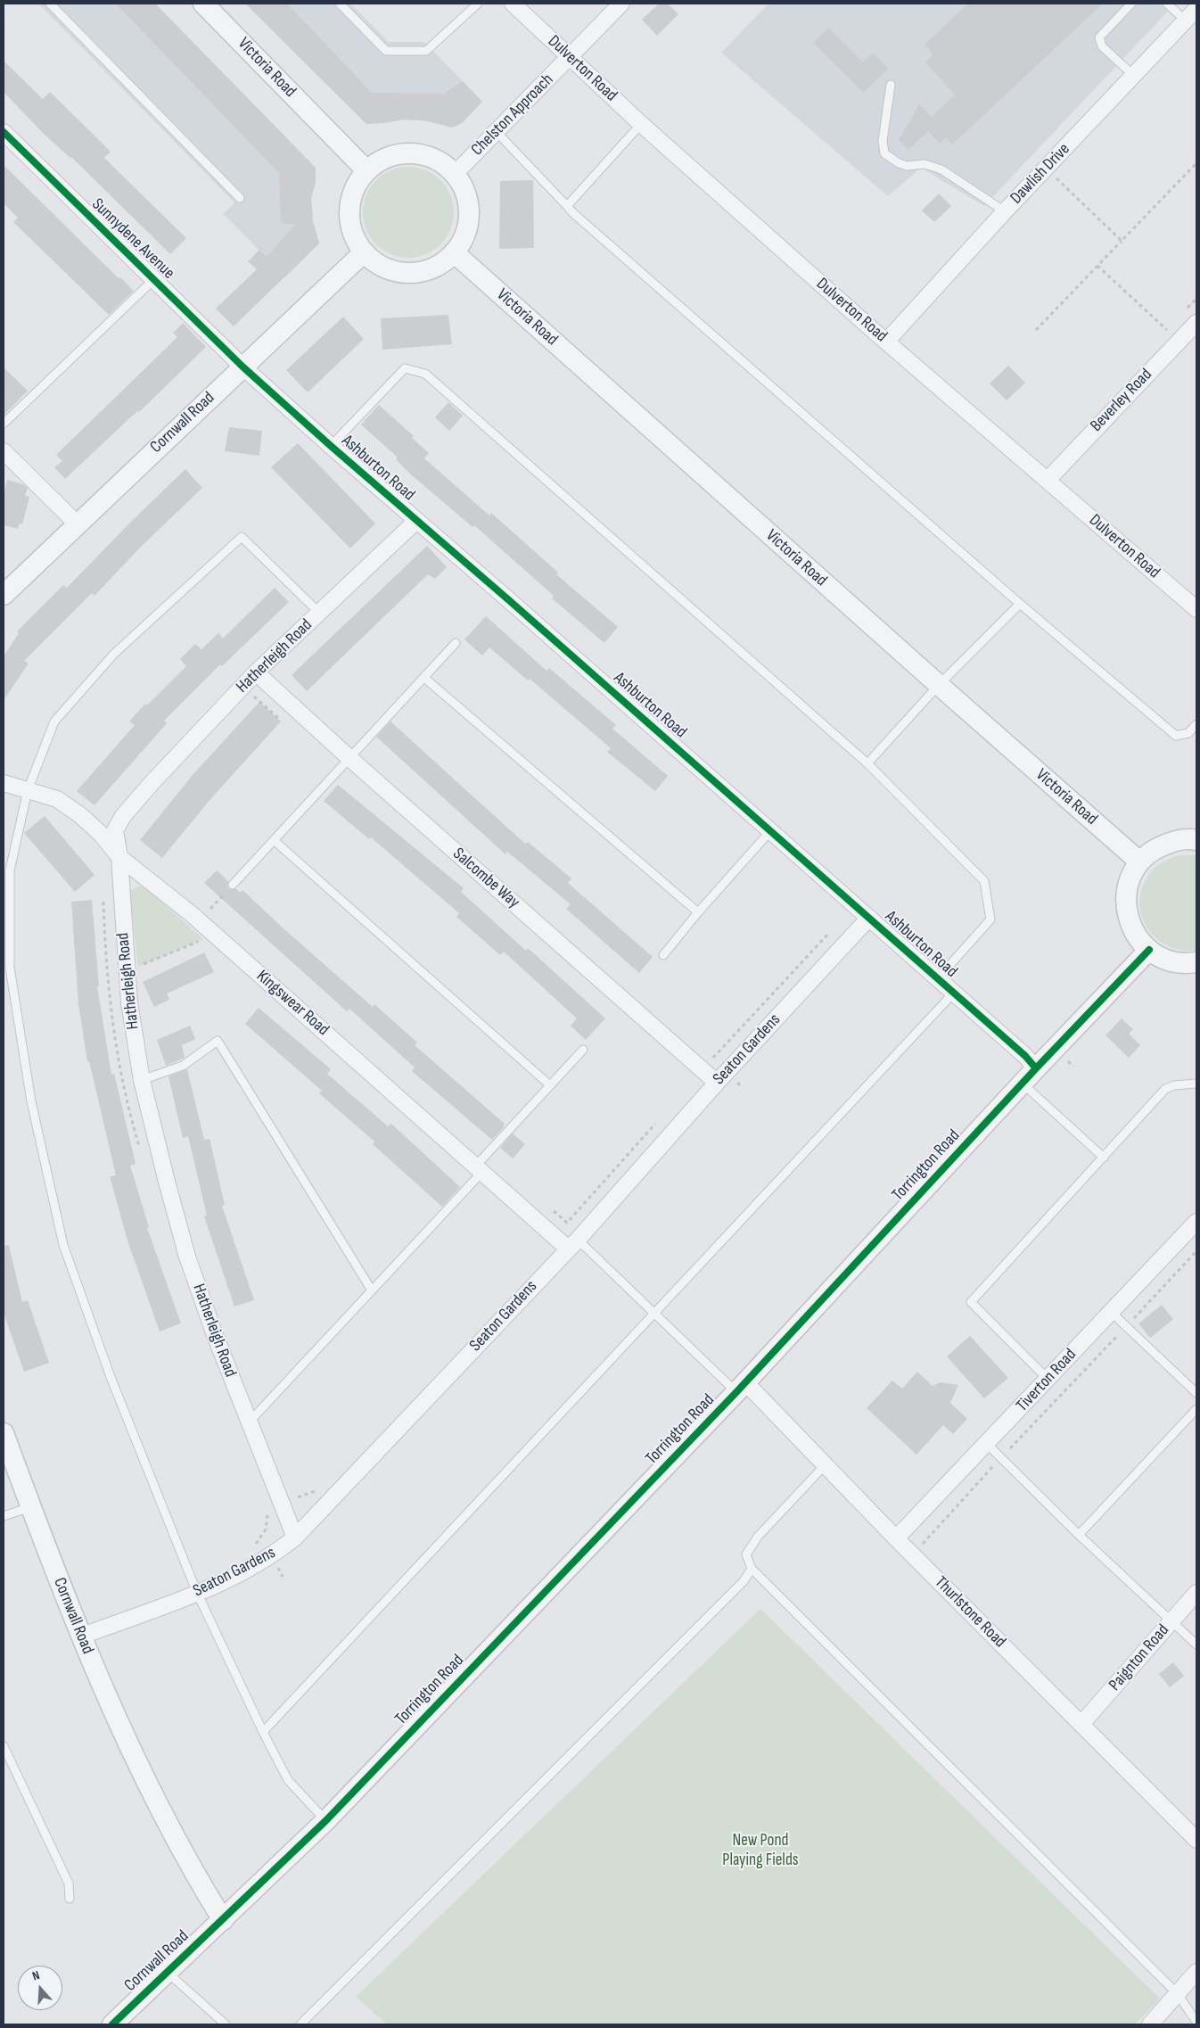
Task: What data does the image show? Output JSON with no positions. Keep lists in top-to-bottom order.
{
  "streets": {
    "street": [
      "Victoria Road",
      "Dulverton Road",
      "Chelston Approach",
      "Dawlish Drive",
      "Sunnydene Avenue",
      "Beverley Road",
      "Cornwall Road",
      "Ashburton Road",
      "Hatherleigh Road",
      "Salcombe Way",
      "Kingswear Road",
      "Seaton Gardens",
      "Torrington Road",
      "Tiverton Road",
      "Thurlstone Road",
      "Paignton Road"
    ]
  },
  "crossings": [
    ["Victoria Road", "Chelston Approach"],
    ["Victoria Road", "Cornwall Road"],
    ["Dulverton Road", "Chelston Approach"],
    ["Dulverton Road", "Dawlish Drive"],
    ["Dulverton Road", "Beverley Road"],
    ["Chelston Approach", "Cornwall Road"],
    ["Sunnydene Avenue", "Cornwall Road"],
    ["Sunnydene Avenue", "Ashburton Road"],
    ["Cornwall Road", "Ashburton Road"],
    ["Cornwall Road", "Seaton Gardens"],
    ["Cornwall Road", "Torrington Road"],
    ["Ashburton Road", "Hatherleigh Road"],
    ["Ashburton Road", "Seaton Gardens"],
    ["Ashburton Road", "Torrington Road"],
    ["Hatherleigh Road", "Salcombe Way"],
    ["Hatherleigh Road", "Kingswear Road"],
    ["Hatherleigh Road", "Seaton Gardens"],
    ["Salcombe Way", "Seaton Gardens"],
    ["Kingswear Road", "Seaton Gardens"],
    ["Torrington Road", "Thurlstone Road"],
    ["Tiverton Road", "Thurlstone Road"],
    ["Thurlstone Road", "Paignton Road"]
  ],
  "parks": ["New Pond Playing Fields"],
  "north": "top"
}
